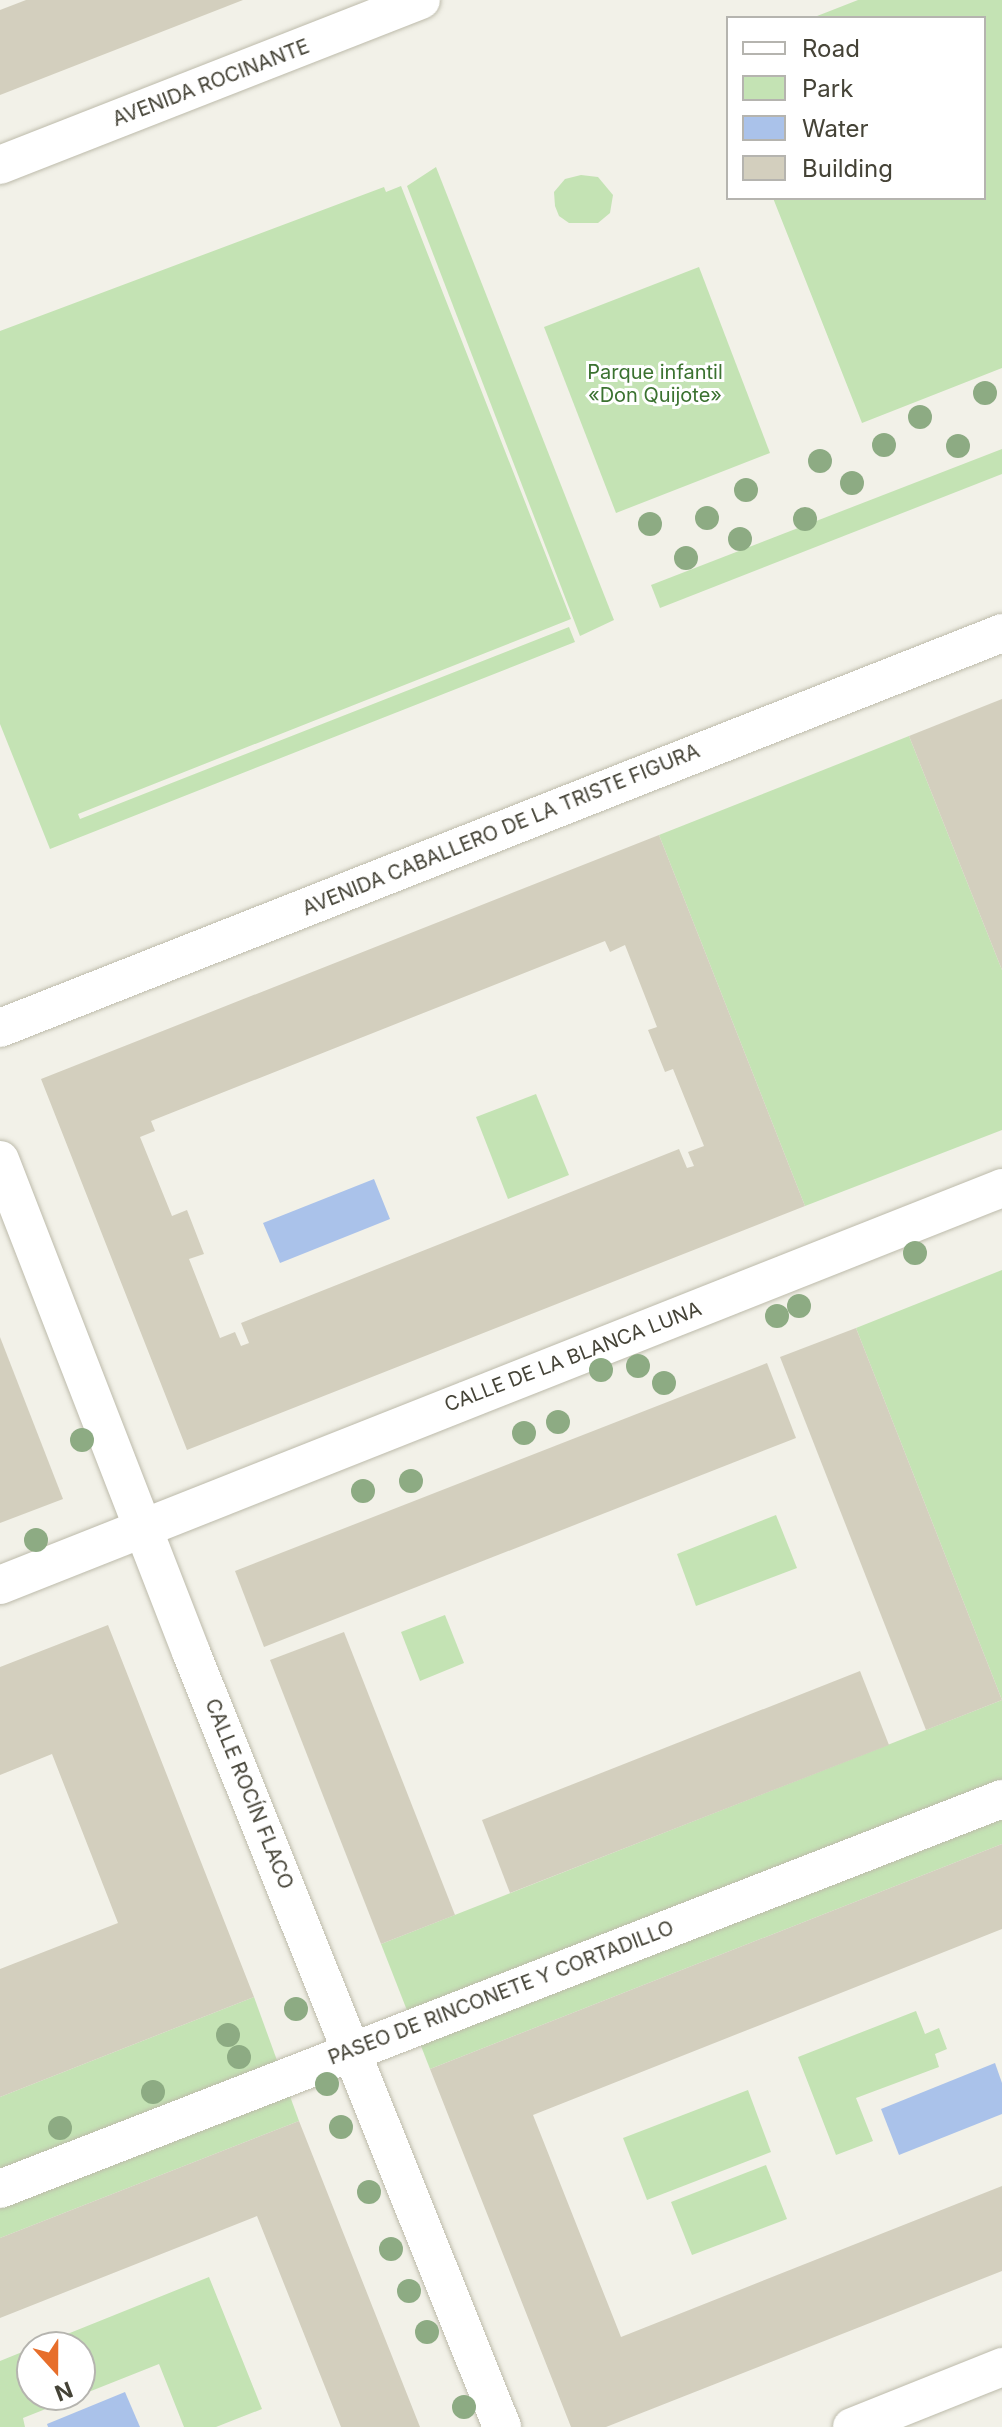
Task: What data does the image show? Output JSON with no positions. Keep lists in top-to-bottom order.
{
  "streets": {
    "street": [
      "AVENIDA ROCINANTE",
      "AVENIDA CABALLERO DE LA TRISTE FIGURA",
      "CALLE DE LA BLANCA LUNA",
      "CALLE ROCÍN FLACO",
      "PASEO DE RINCONETE Y CORTADILLO"
    ]
  },
  "crossings": [
    ["CALLE DE LA BLANCA LUNA", "CALLE ROCÍN FLACO"],
    ["CALLE ROCÍN FLACO", "PASEO DE RINCONETE Y CORTADILLO"]
  ],
  "parks": ["Parque infantil «Don Quijote»"],
  "legend": [
    "Road",
    "Park",
    "Water",
    "Building"
  ],
  "north": "bottom"
}
